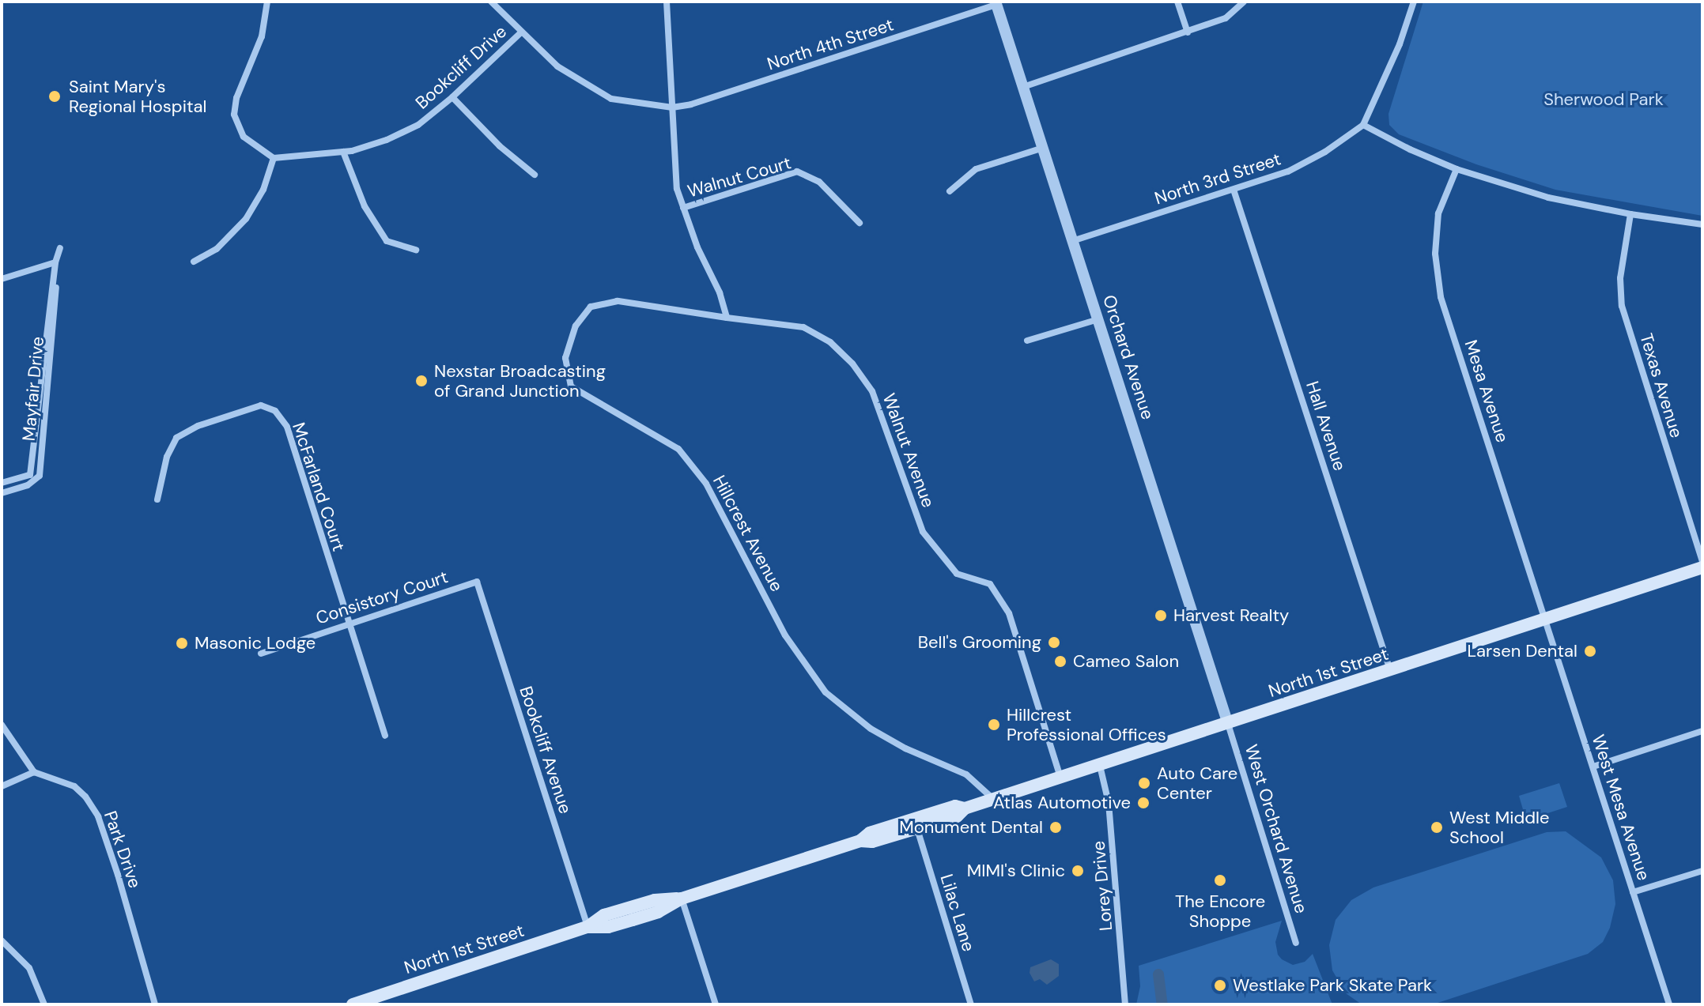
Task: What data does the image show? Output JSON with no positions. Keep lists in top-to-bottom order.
{
  "streets": {
    "main road": ["North 1st Street"],
    "street": [
      "North 4th Street",
      "Bookcliff Drive",
      "Walnut Court",
      "North 3rd Street",
      "Orchard Avenue",
      "Texas Avenue",
      "Mayfair Drive",
      "Mesa Avenue",
      "Hall Avenue",
      "Walnut Avenue",
      "McFarland Court",
      "Hillcrest Avenue",
      "Consistory Court",
      "Bookcliff Avenue",
      "West Mesa Avenue",
      "West Orchard Avenue",
      "Park Drive",
      "Lorey Drive",
      "Lilac Lane"
    ]
  },
  "crossings": [
    ["North 4th Street", "Orchard Avenue"],
    ["North 3rd Street", "Orchard Avenue"],
    ["North 3rd Street", "Hall Avenue"],
    ["Orchard Avenue", "North 1st Street"],
    ["Orchard Avenue", "West Orchard Avenue"],
    ["Mesa Avenue", "North 1st Street"],
    ["Mesa Avenue", "West Mesa Avenue"],
    ["Hall Avenue", "North 1st Street"],
    ["Walnut Avenue", "Hillcrest Avenue"],
    ["Walnut Avenue", "North 1st Street"],
    ["McFarland Court", "Consistory Court"],
    ["Hillcrest Avenue", "North 1st Street"],
    ["Consistory Court", "Bookcliff Avenue"],
    ["North 1st Street", "Bookcliff Avenue"],
    ["North 1st Street", "West Mesa Avenue"],
    ["North 1st Street", "West Orchard Avenue"],
    ["North 1st Street", "Lorey Drive"],
    ["North 1st Street", "Lilac Lane"]
  ],
  "parks": ["Sherwood Park"],
  "places": [
    "Saint Mary's Regional Hospital",
    "Nexstar Broadcasting of Grand Junction",
    "Harvest Realty",
    "Bell's Grooming",
    "Masonic Lodge",
    "Larsen Dental",
    "Cameo Salon",
    "Hillcrest Professional Offices",
    "Auto Care Center",
    "Atlas Automotive",
    "Monument Dental",
    "West Middle School",
    "MIMI's Clinic",
    "The Encore Shoppe",
    "Westlake Park Skate Park"
  ]
}
